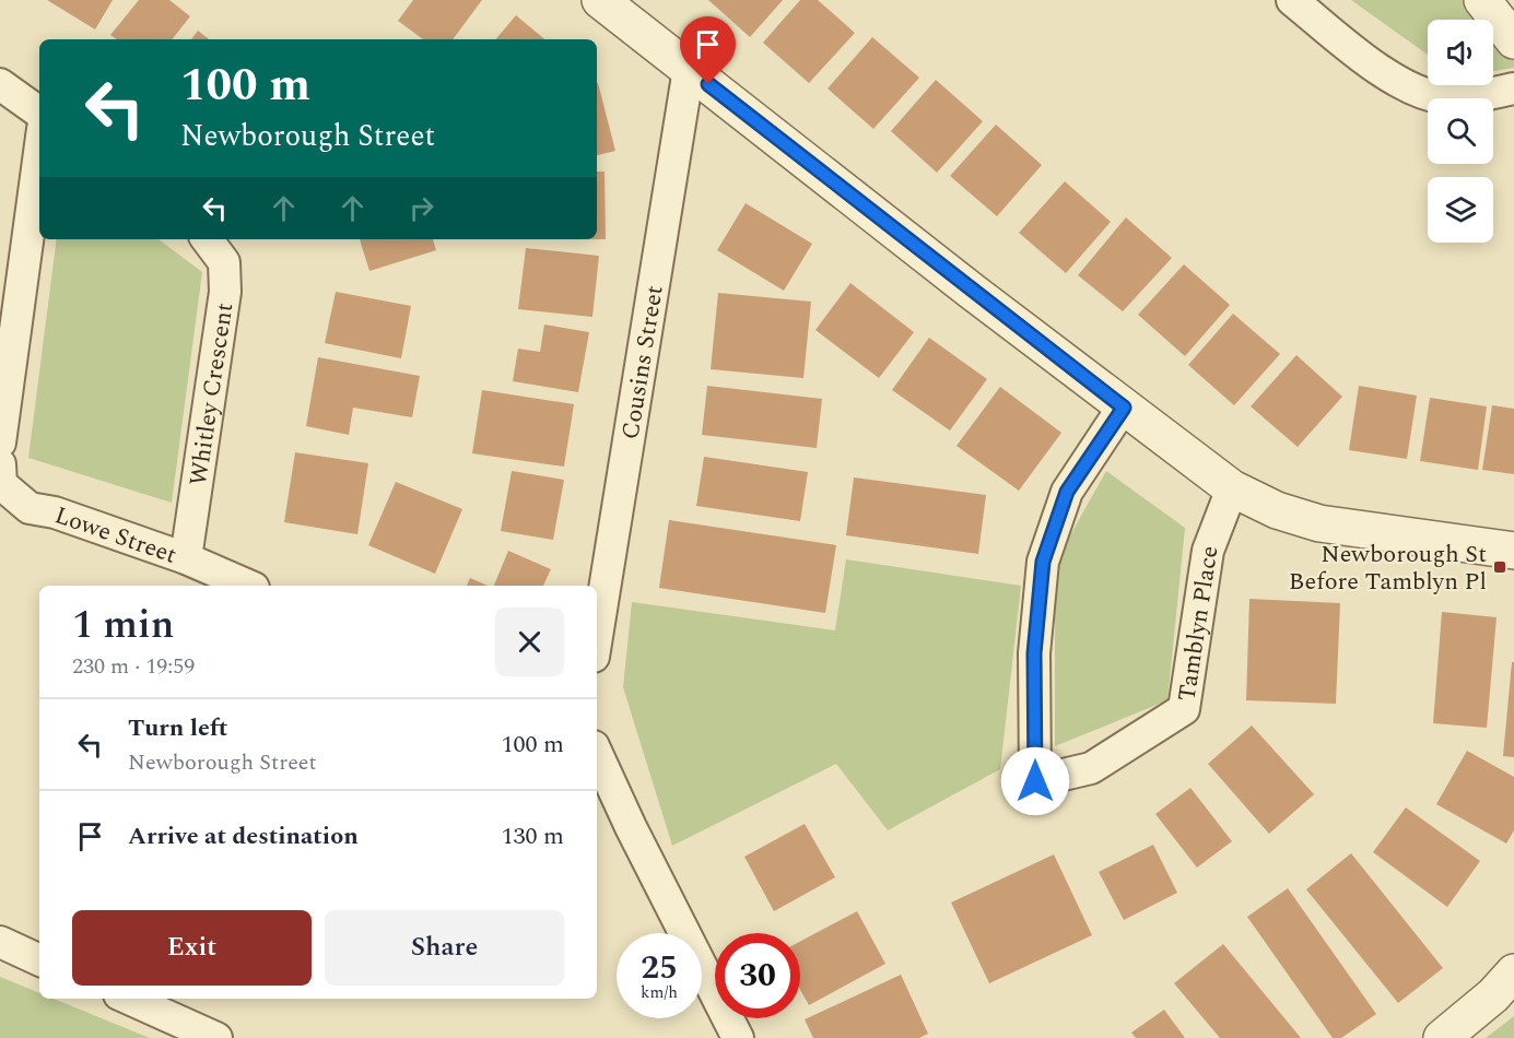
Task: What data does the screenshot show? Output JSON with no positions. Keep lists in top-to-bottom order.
{
  "streets": {
    "street": [
      "Cousins Street",
      "Whitley Crescent",
      "Lowe Street",
      "Tamblyn Place"
    ]
  },
  "crossings": [
    ["Whitley Crescent", "Lowe Street"]
  ],
  "places": {
    "transit": ["Newborough St Before Tamblyn Pl"]
  },
  "page": {
    "turn": ["100 m", "Newborough Street"],
    "heading": ["1 min", "230 m · 19:59"],
    "list": [
      {
        "name": "Turn left",
        "note": "Newborough Street",
        "value": "100 m"
      },
      {
        "name": "Arrive at destination",
        "value": "130 m"
      }
    ],
    "buttons": ["Exit", "Share"],
    "speed": "25 km/h",
    "limit": "30"
  }
}
